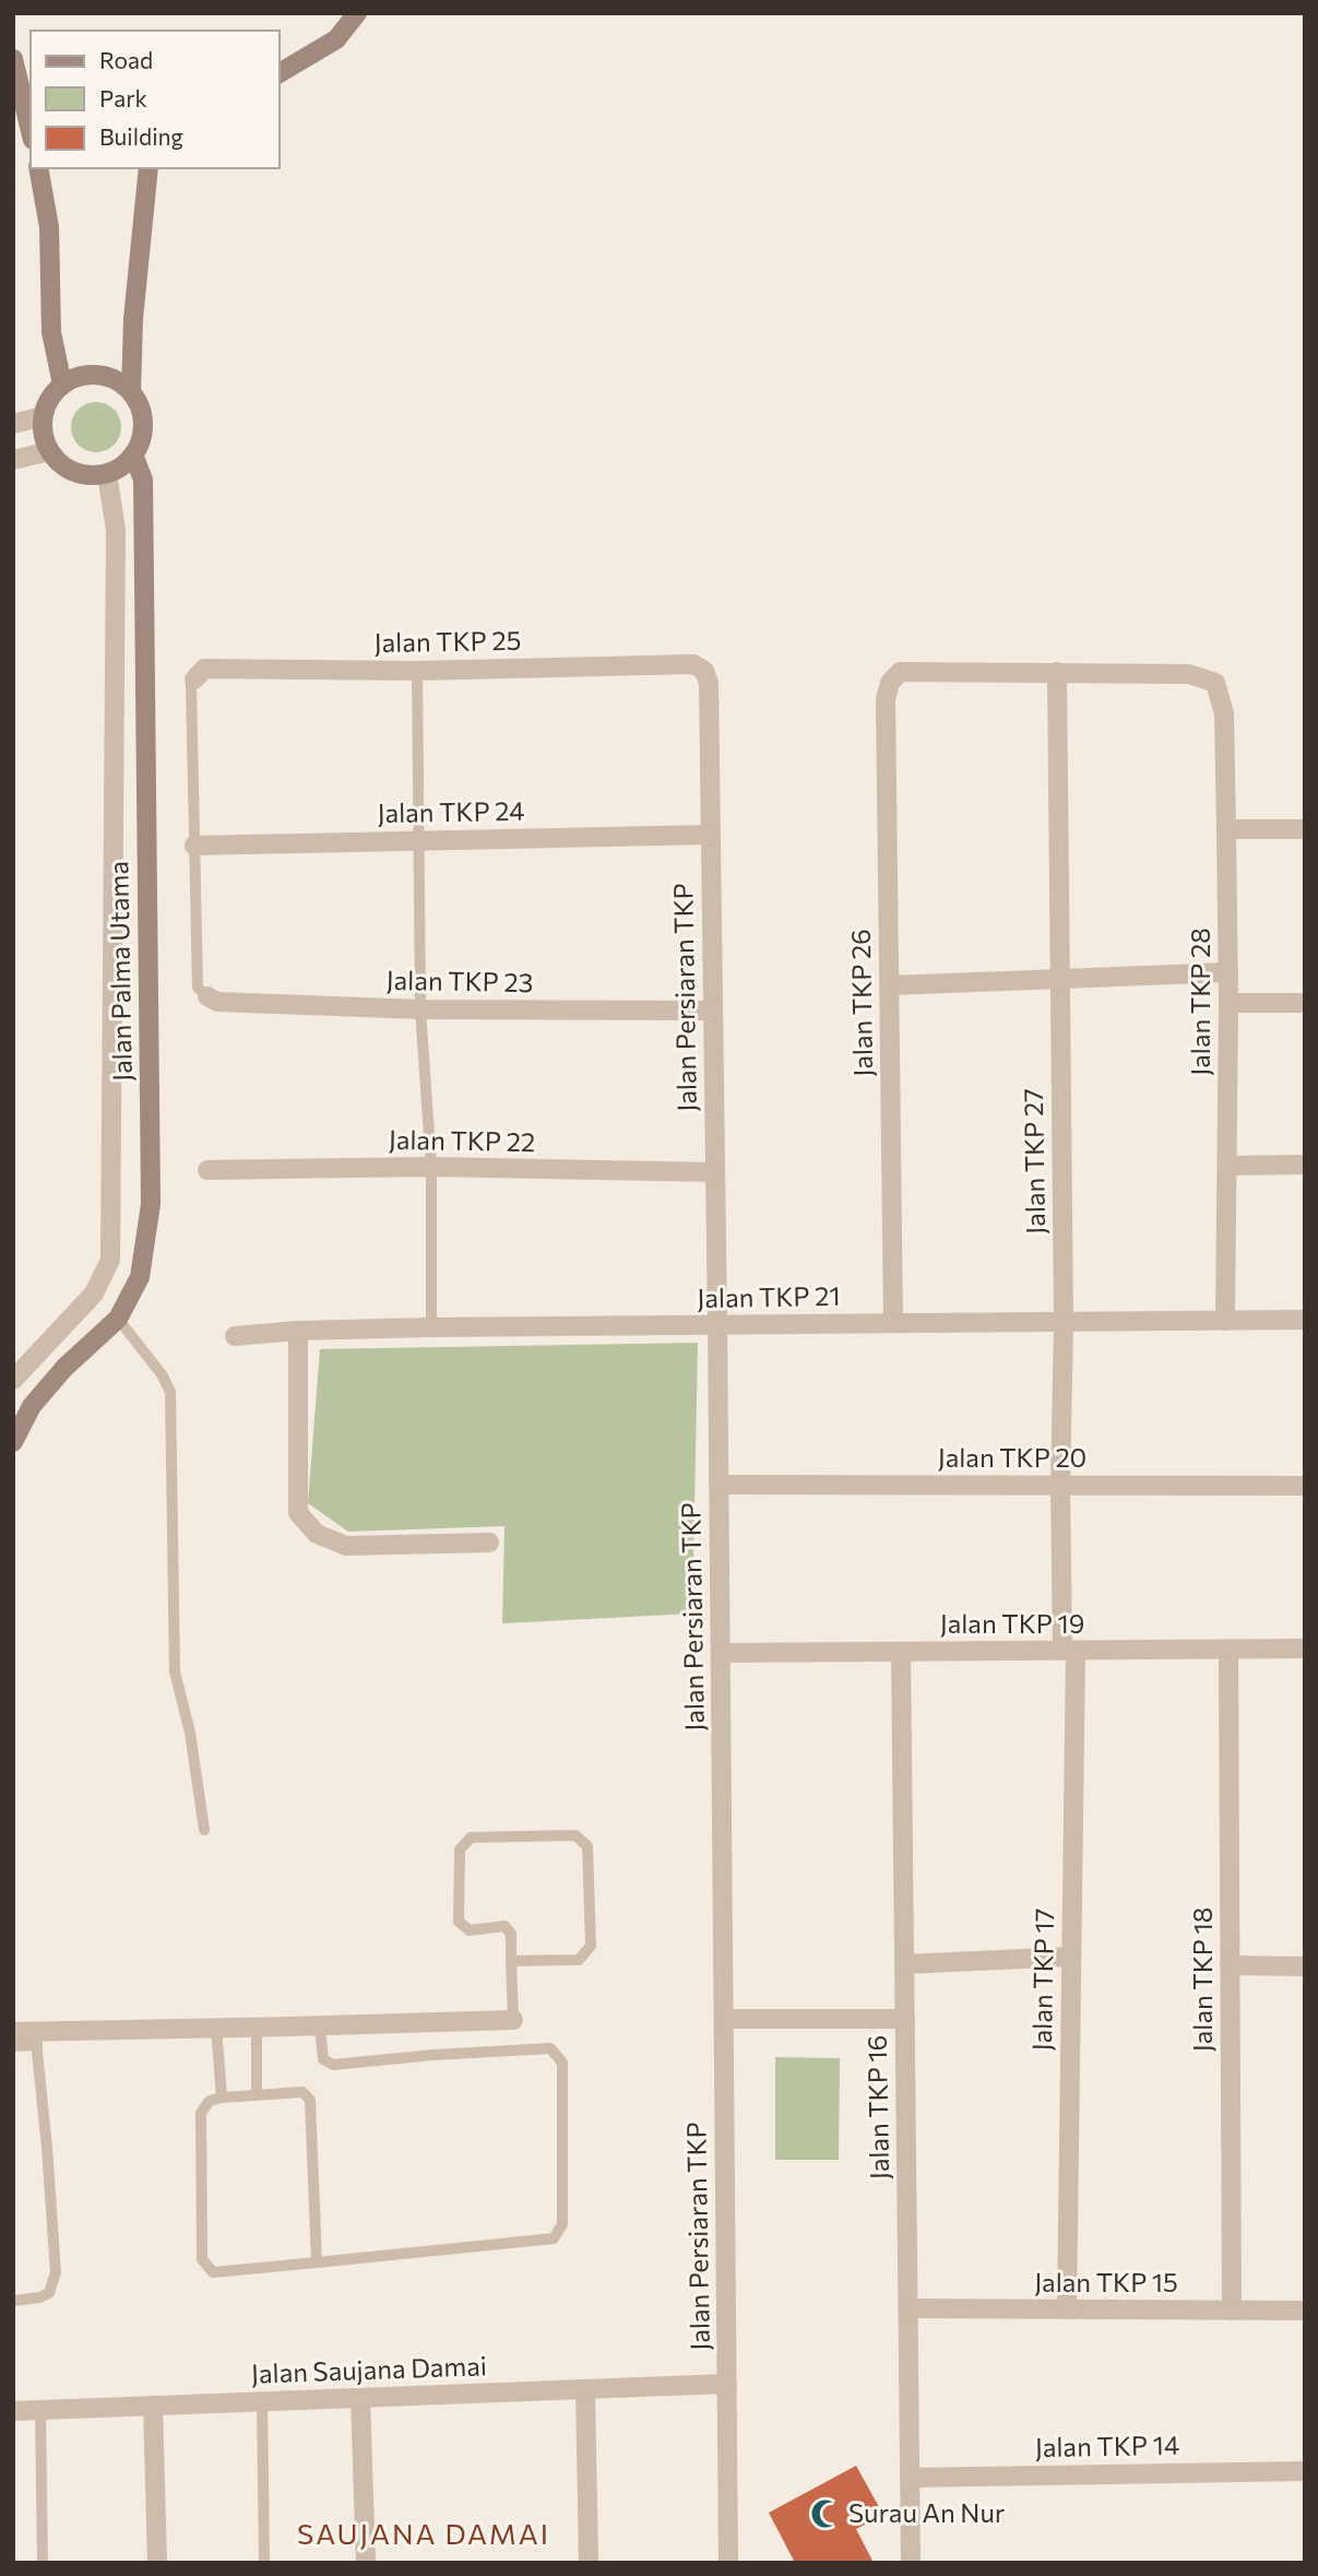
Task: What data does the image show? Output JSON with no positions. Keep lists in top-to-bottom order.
{
  "streets": {
    "street": [
      "Jalan TKP 25",
      "Jalan TKP 24",
      "Jalan Palma Utama",
      "Jalan TKP 23",
      "Jalan Persiaran TKP",
      "Jalan TKP 28",
      "Jalan TKP 26",
      "Jalan TKP 22",
      "Jalan TKP 27",
      "Jalan TKP 21",
      "Jalan TKP 20",
      "Jalan TKP 19",
      "Jalan TKP 17",
      "Jalan TKP 18",
      "Jalan TKP 16",
      "Jalan TKP 15",
      "Jalan Saujana Damai",
      "Jalan TKP 14"
    ]
  },
  "crossings": [
    ["Jalan TKP 25", "Jalan Persiaran TKP"],
    ["Jalan TKP 24", "Jalan Persiaran TKP"],
    ["Jalan TKP 23", "Jalan Persiaran TKP"],
    ["Jalan Persiaran TKP", "Jalan TKP 22"],
    ["Jalan Persiaran TKP", "Jalan TKP 21"],
    ["Jalan Persiaran TKP", "Jalan TKP 20"],
    ["Jalan Persiaran TKP", "Jalan TKP 19"],
    ["Jalan Persiaran TKP", "Jalan Saujana Damai"],
    ["Jalan TKP 28", "Jalan TKP 26"],
    ["Jalan TKP 28", "Jalan TKP 27"],
    ["Jalan TKP 28", "Jalan TKP 21"],
    ["Jalan TKP 26", "Jalan TKP 27"],
    ["Jalan TKP 26", "Jalan TKP 21"],
    ["Jalan TKP 27", "Jalan TKP 21"],
    ["Jalan TKP 27", "Jalan TKP 20"],
    ["Jalan TKP 27", "Jalan TKP 19"],
    ["Jalan TKP 27", "Jalan TKP 17"],
    ["Jalan TKP 19", "Jalan TKP 17"],
    ["Jalan TKP 19", "Jalan TKP 18"],
    ["Jalan TKP 19", "Jalan TKP 16"],
    ["Jalan TKP 17", "Jalan TKP 15"],
    ["Jalan TKP 18", "Jalan TKP 15"],
    ["Jalan TKP 16", "Jalan TKP 15"],
    ["Jalan TKP 16", "Jalan TKP 14"]
  ],
  "districts": ["SAUJANA DAMAI"],
  "places": {
    "mosque": ["Surau An Nur"]
  },
  "legend": ["Road", "Park", "Building"]
}
